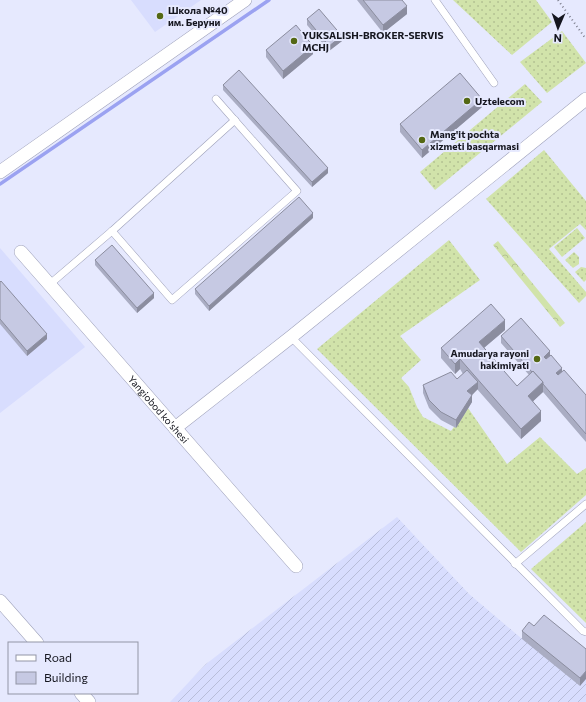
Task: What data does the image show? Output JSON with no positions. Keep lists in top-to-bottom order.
{
  "streets": {
    "street": ["Yangiobod ko'shesi"]
  },
  "places": [
    "Школа №40 им. Беруни",
    "YUKSALISH-BROKER-SERVIS MCHJ",
    "Uztelecom",
    "Mang'it pochta xizmeti basqarmasi",
    "Amudarya rayoni hakimiyati"
  ],
  "legend": ["Road", "Building"],
  "north": "bottom"
}
